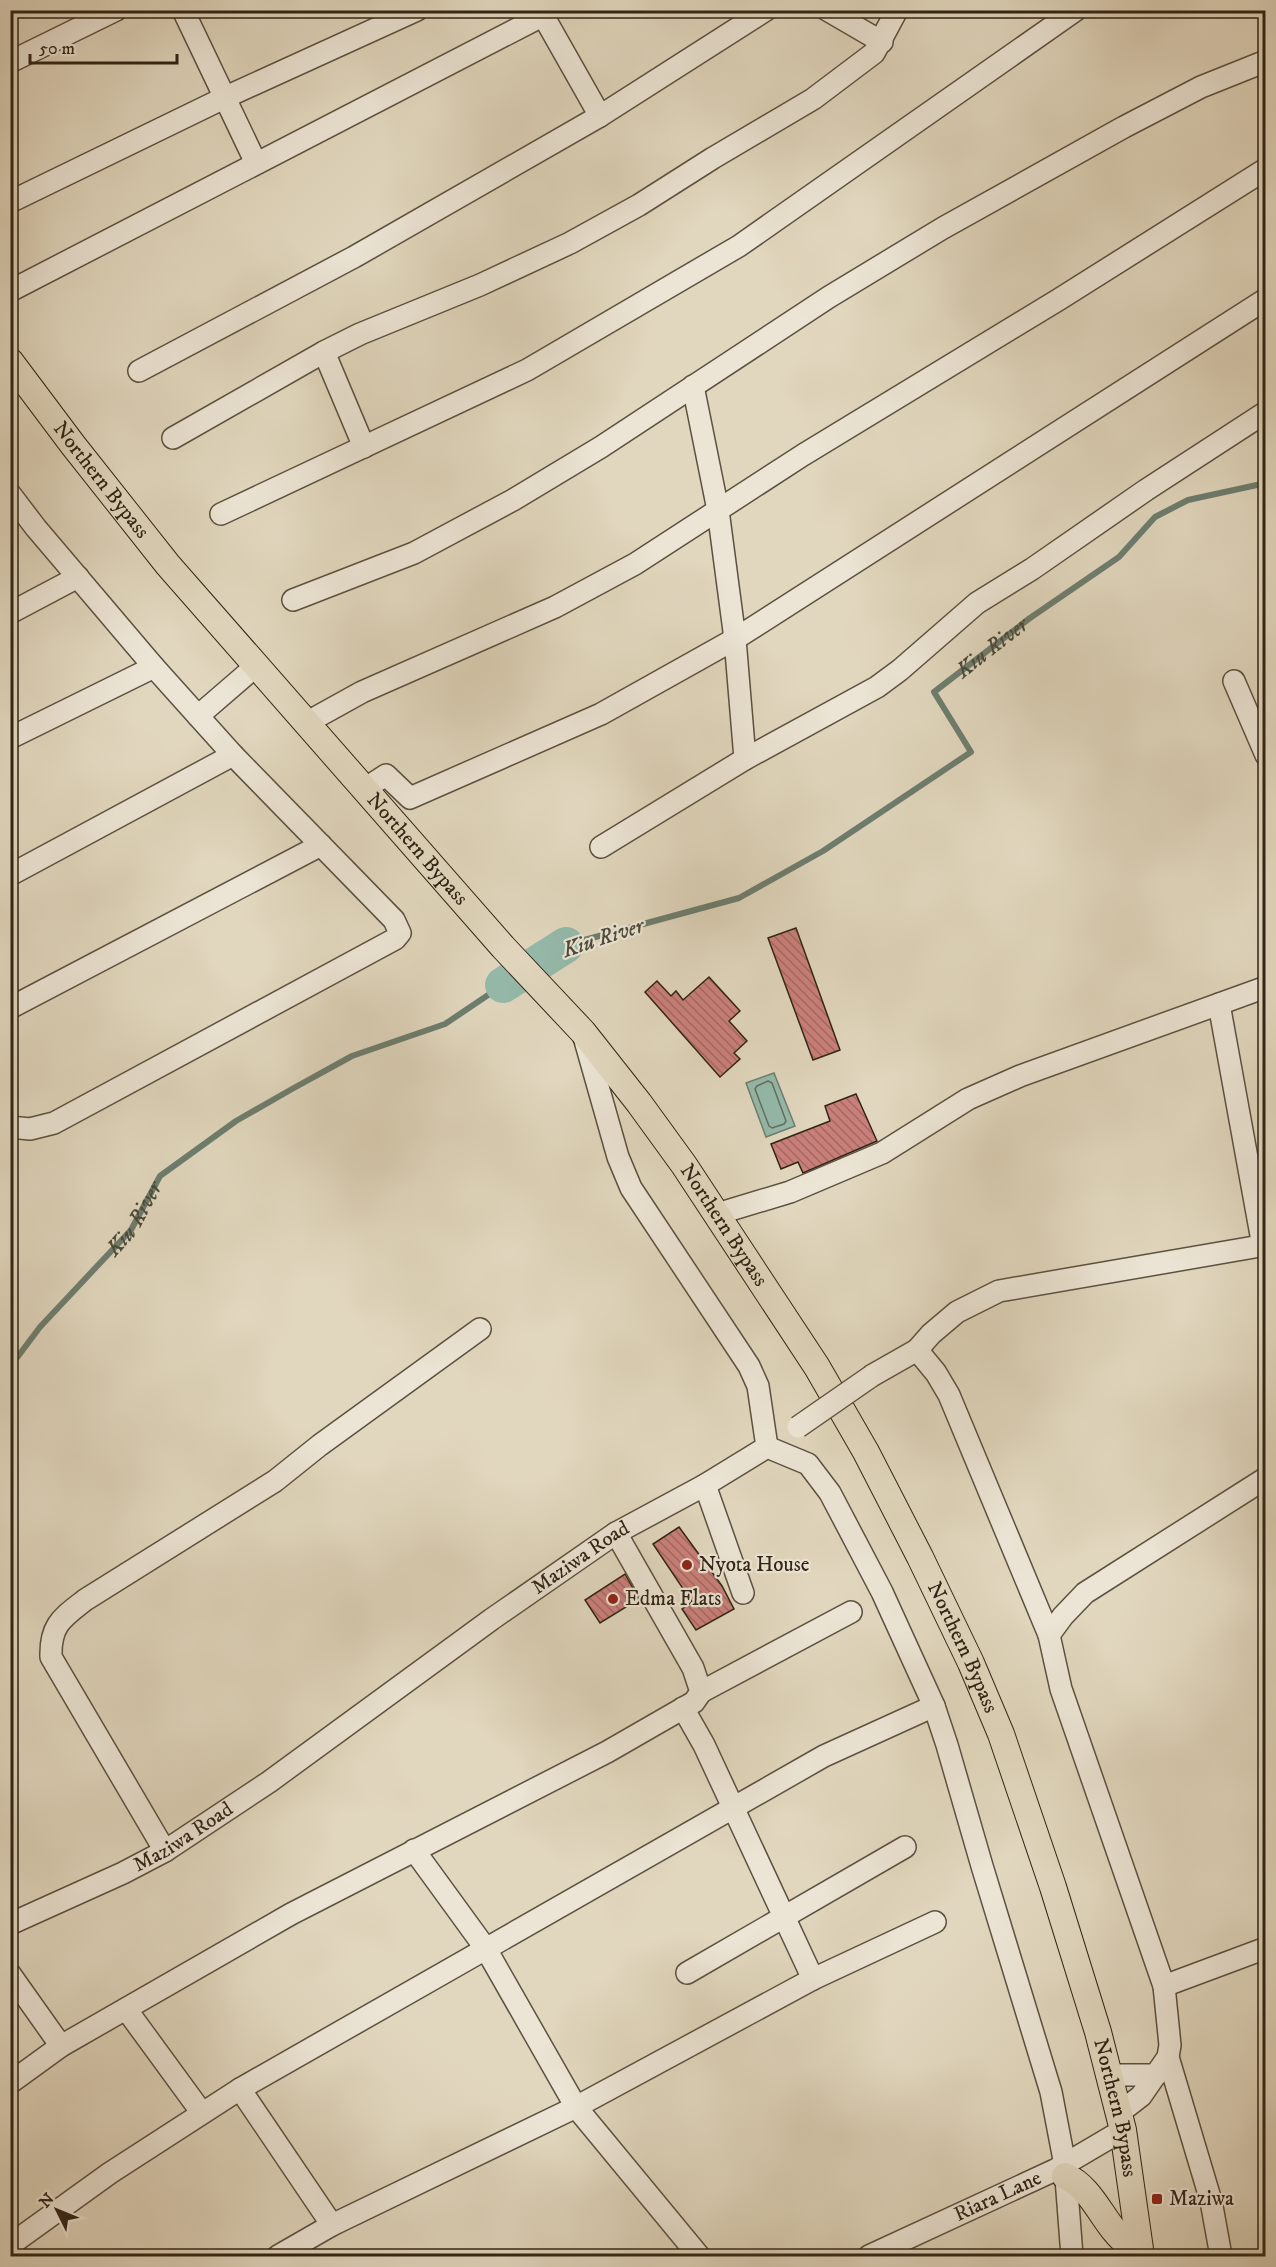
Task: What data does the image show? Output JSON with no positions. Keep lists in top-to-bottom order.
{
  "streets": {
    "main road": ["Northern Bypass"],
    "street": ["Maziwa Road", "Riara Lane"]
  },
  "crossings": [
    ["Northern Bypass", "Riara Lane"]
  ],
  "water": ["Kiu River"],
  "places": {
    "other": ["Nyota House", "Edma Flats"],
    "transit": ["Maziwa"]
  },
  "scale_bar": "50 m",
  "north": "top left"
}
